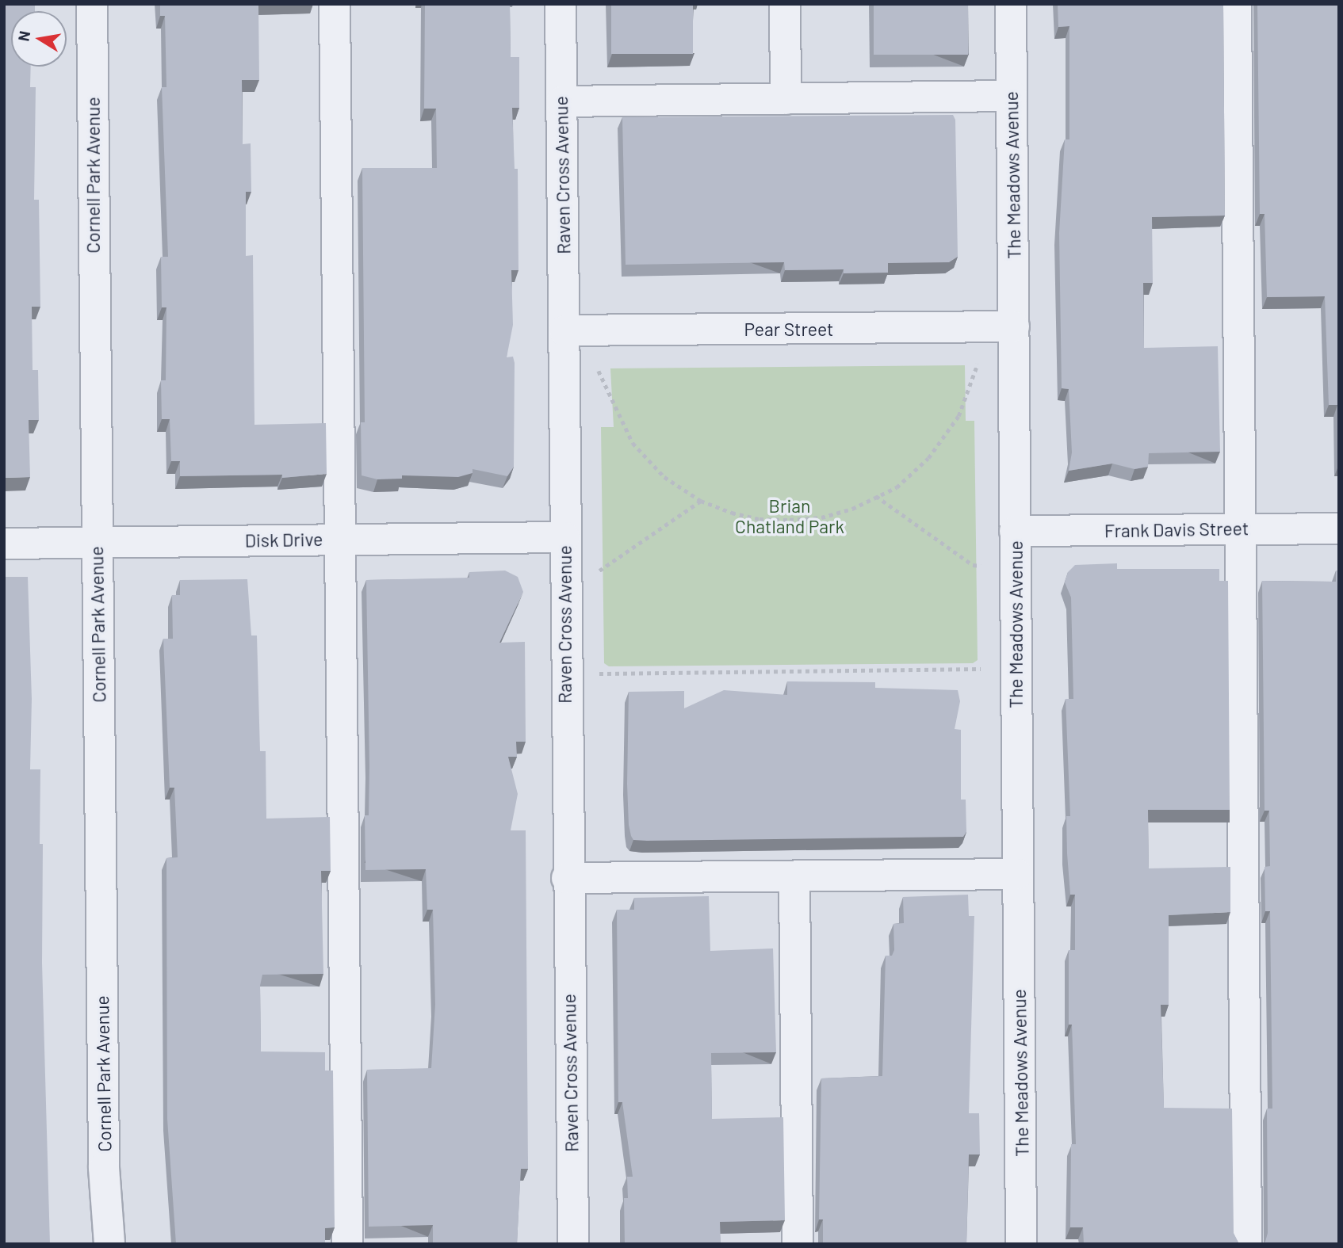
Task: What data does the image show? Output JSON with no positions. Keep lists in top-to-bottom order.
{
  "streets": {
    "street": [
      "Cornell Park Avenue",
      "Raven Cross Avenue",
      "The Meadows Avenue",
      "Pear Street",
      "Frank Davis Street",
      "Disk Drive"
    ]
  },
  "crossings": [
    ["Cornell Park Avenue", "Disk Drive"],
    ["Raven Cross Avenue", "Pear Street"],
    ["Raven Cross Avenue", "Disk Drive"],
    ["The Meadows Avenue", "Pear Street"],
    ["The Meadows Avenue", "Frank Davis Street"]
  ],
  "parks": ["Brian Chatland Park"],
  "north": "left"
}
